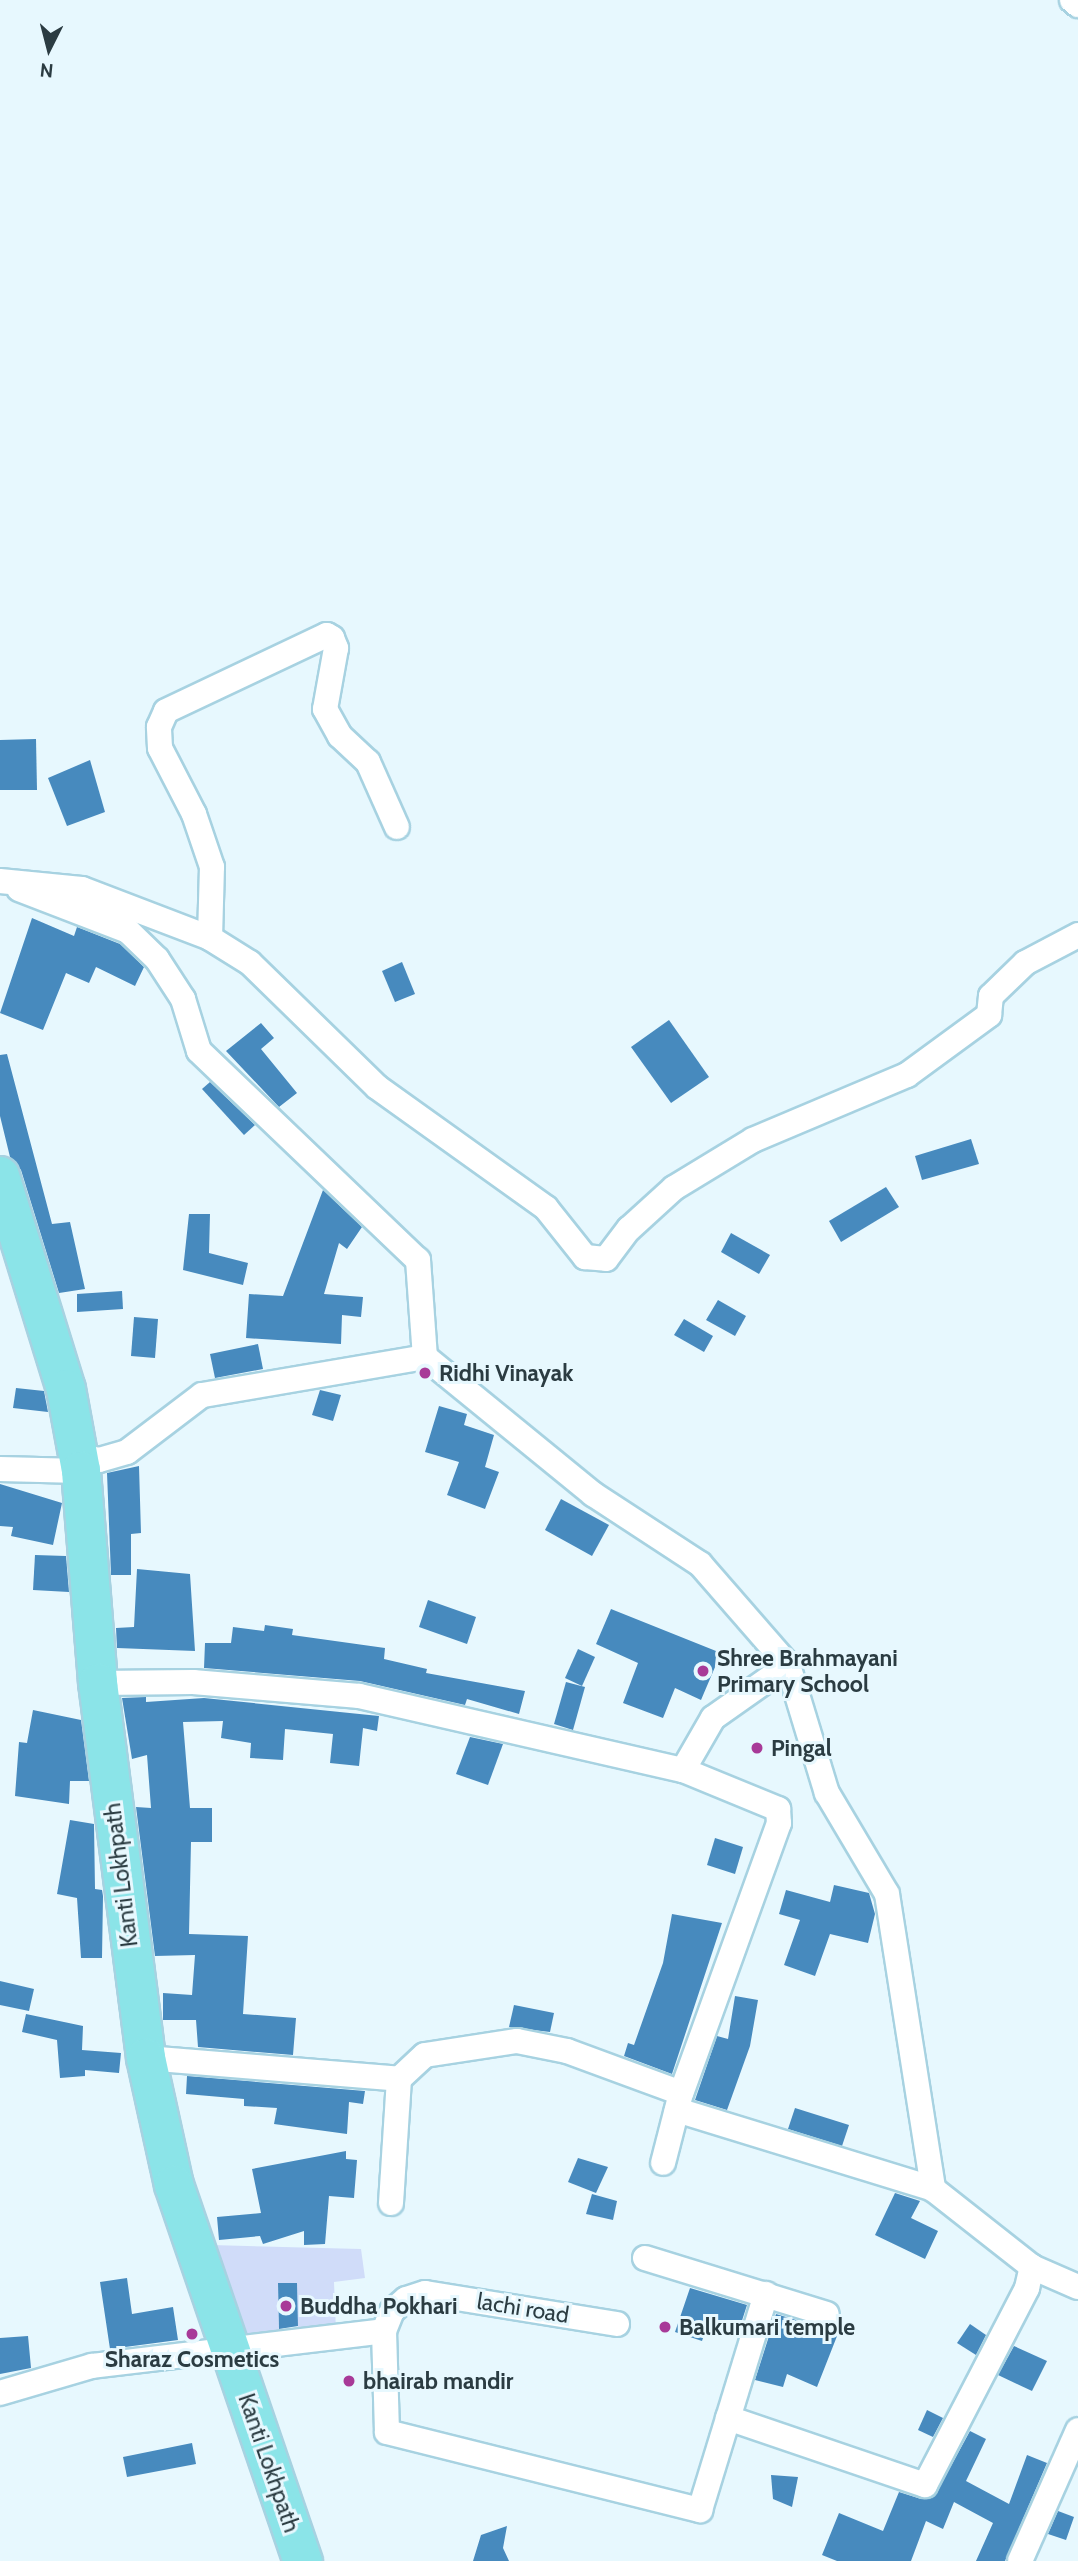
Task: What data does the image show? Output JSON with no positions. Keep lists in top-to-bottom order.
{
  "streets": {
    "main road": ["Kanti Lokhpath"],
    "street": ["lachi road"]
  },
  "places": [
    "Ridhi Vinayak",
    "Shree Brahmayani Primary School",
    "Pingal",
    "Buddha Pokhari",
    "Balkumari temple",
    "Sharaz Cosmetics",
    "bhairab mandir"
  ],
  "north": "bottom"
}
